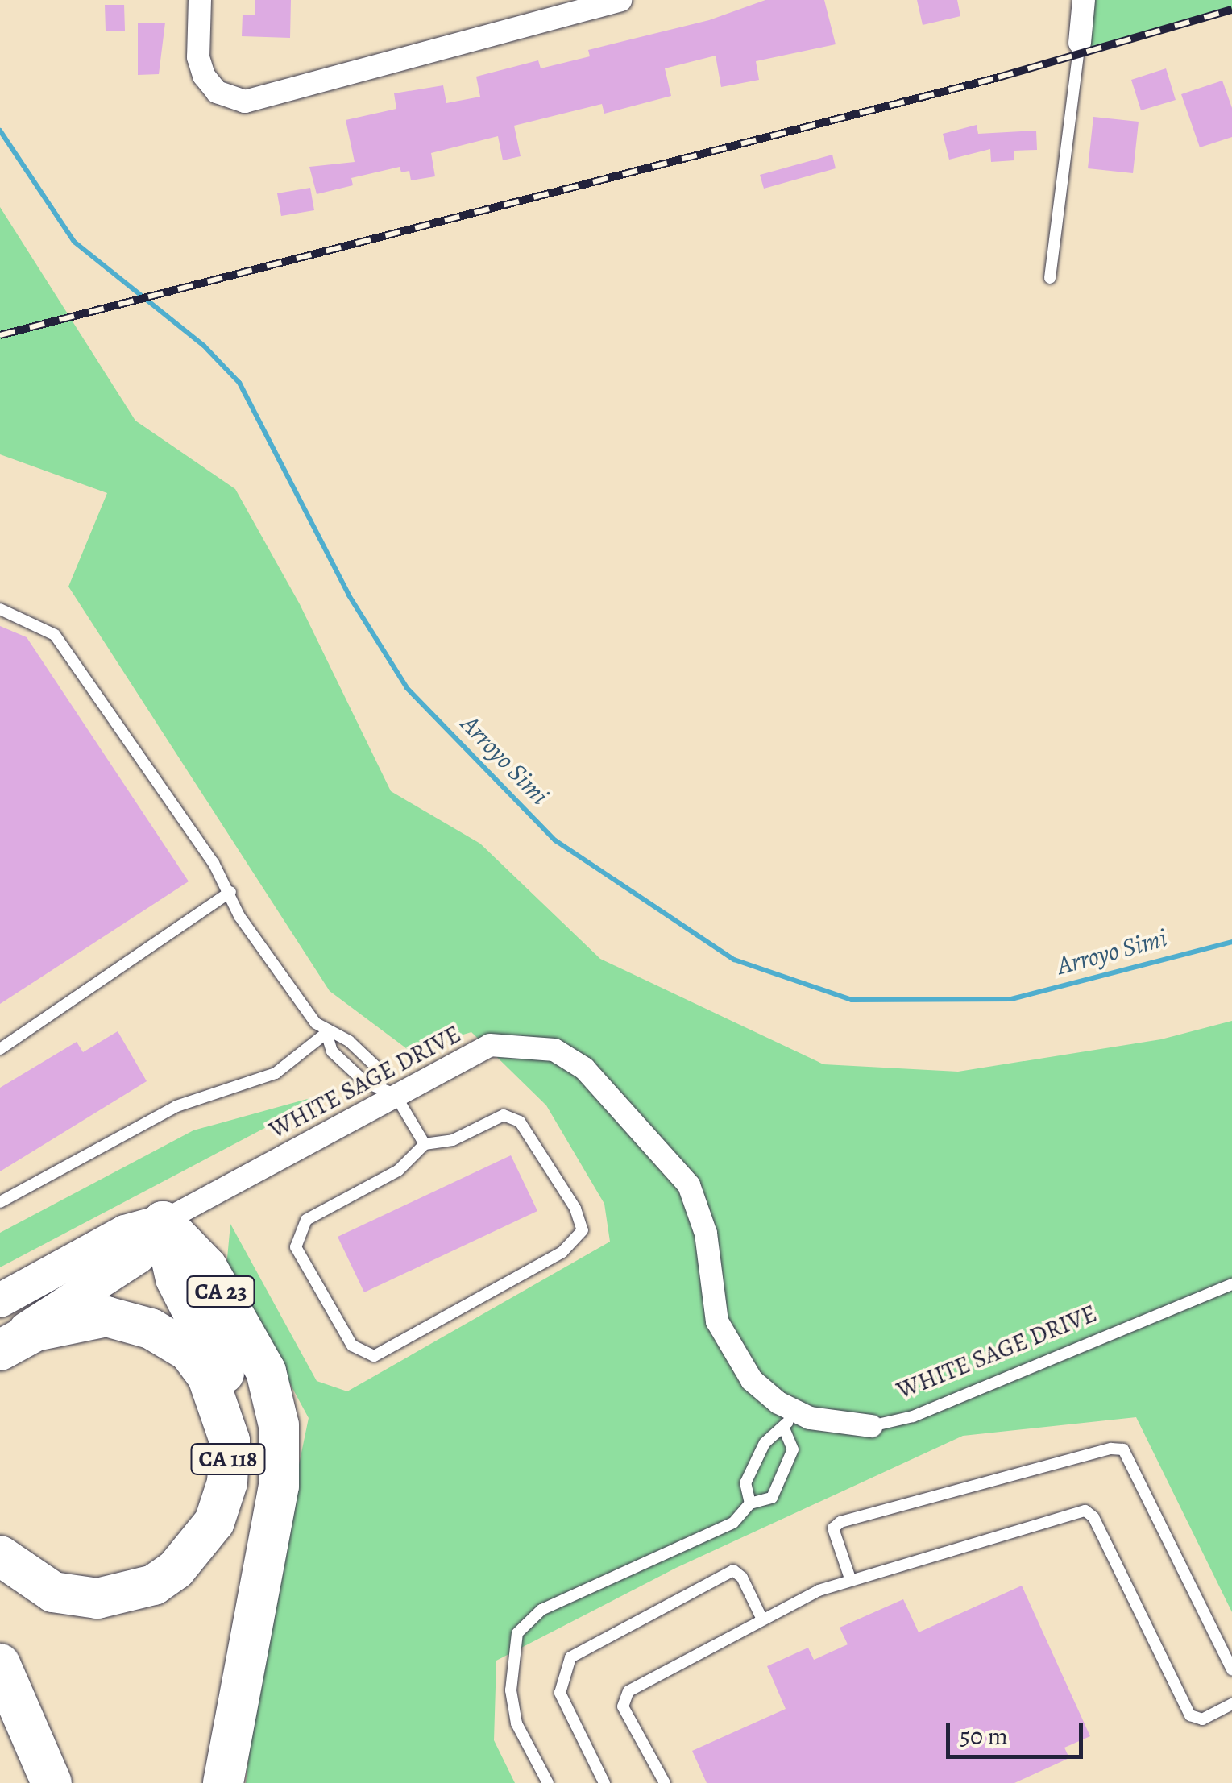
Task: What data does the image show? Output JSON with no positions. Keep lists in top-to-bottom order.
{
  "streets": {
    "highway": ["CA 23", "CA 118"],
    "street": ["WHITE SAGE DRIVE"]
  },
  "crossings": [
    ["WHITE SAGE DRIVE", "CA 23"]
  ],
  "water": ["Arroyo Simi"],
  "scale_bar": "50 m"
}
